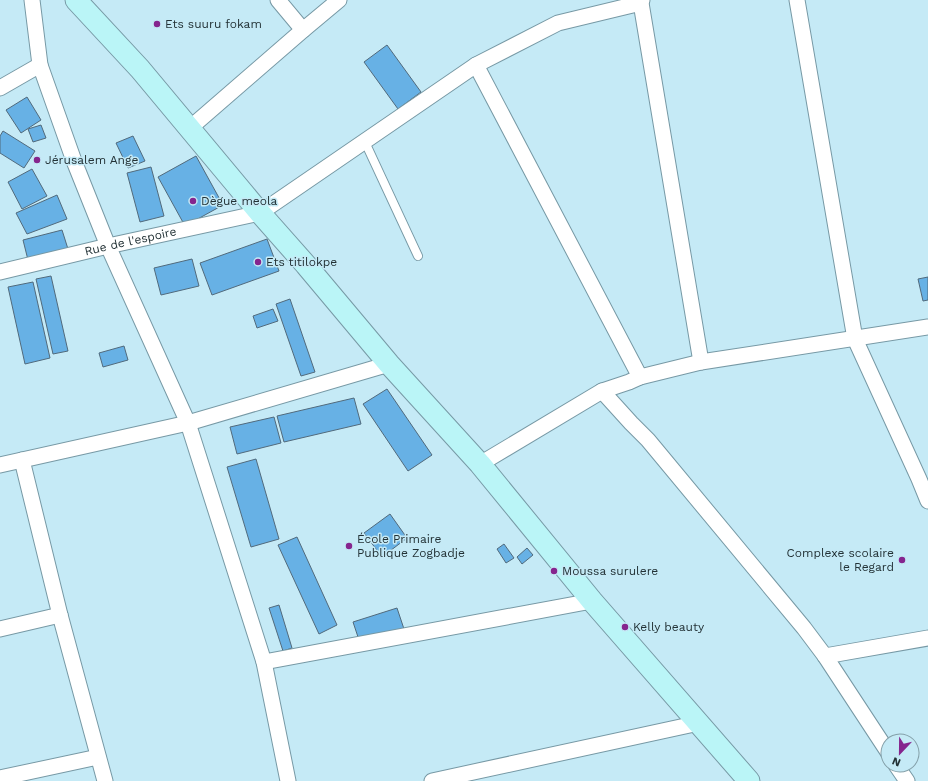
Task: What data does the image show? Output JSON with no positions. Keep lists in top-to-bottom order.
{
  "streets": {
    "street": ["Rue de l'espoire"]
  },
  "places": [
    "Ets suuru fokam",
    "Jérusalem Ange",
    "Dègue meola",
    "Ets titilokpe",
    "École Primaire Publique Zogbadje",
    "Complexe scolaire le Regard",
    "Moussa surulere",
    "Kelly beauty"
  ],
  "north": "bottom"
}
